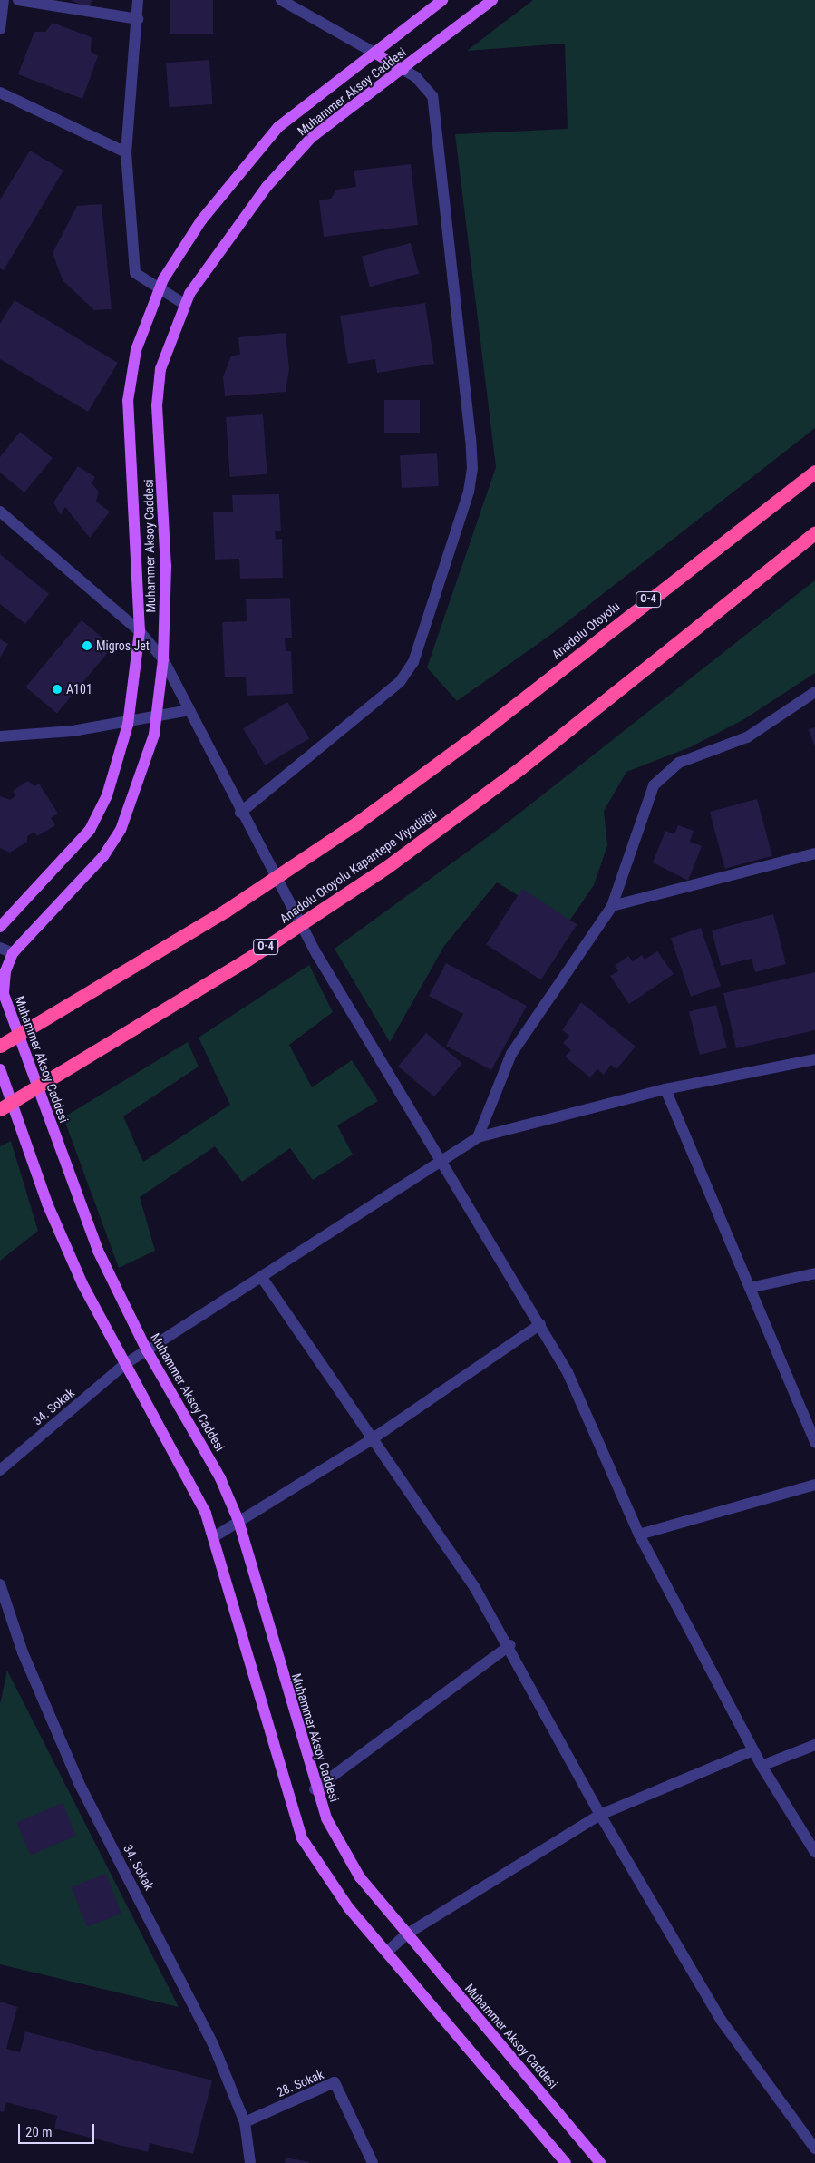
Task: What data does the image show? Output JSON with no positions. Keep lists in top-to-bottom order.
{
  "streets": {
    "highway": ["O-4", "Anadolu Otoyolu", "Anadolu Otoyolu Kapantepe Viyadüğü"],
    "main road": ["Muhammer Aksoy Caddesi"],
    "street": ["34. Sokak", "28. Sokak"]
  },
  "crossings": [
    ["Muhammer Aksoy Caddesi", "34. Sokak"],
    ["34. Sokak", "28. Sokak"]
  ],
  "places": ["Migros Jet", "A101"],
  "scale_bar": "20 m"
}
